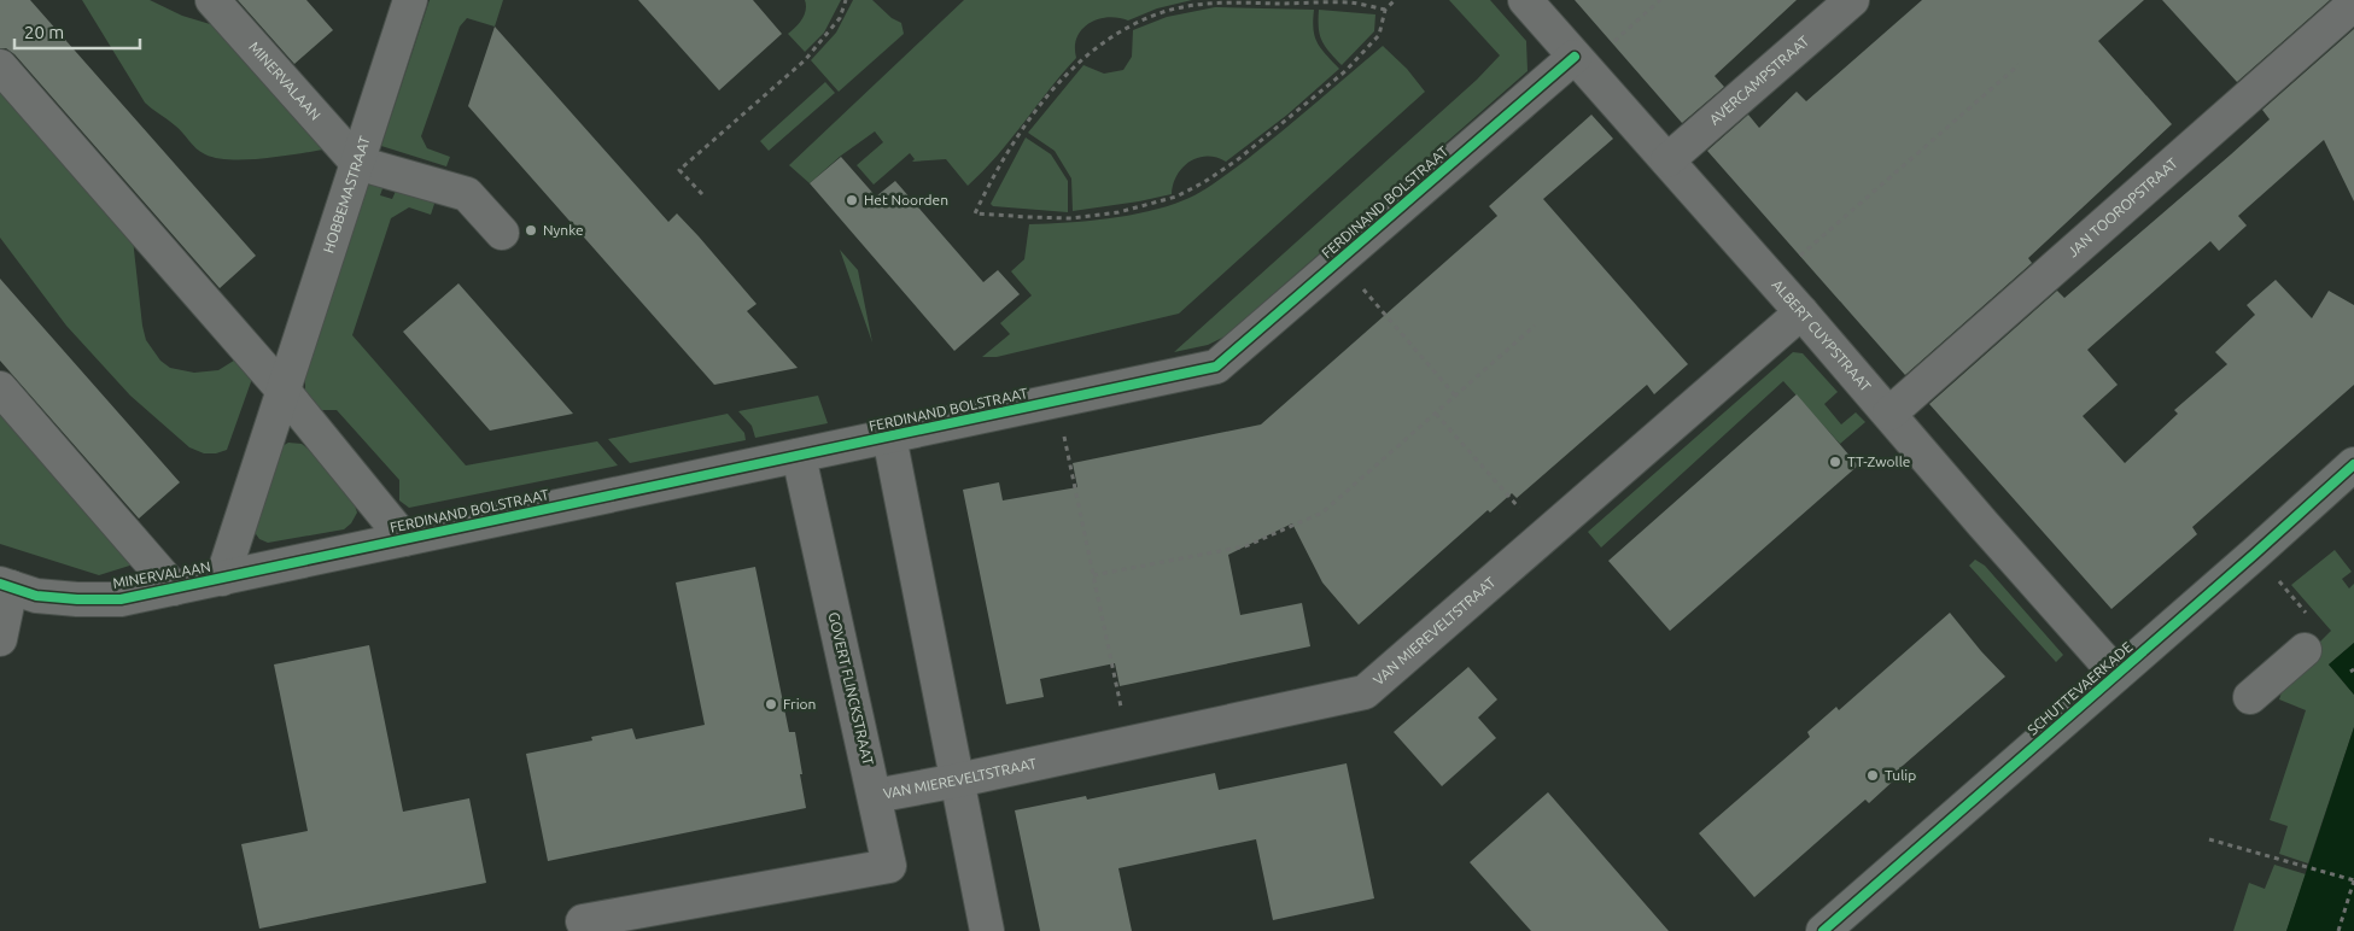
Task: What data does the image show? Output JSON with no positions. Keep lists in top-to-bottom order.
{
  "streets": {
    "main road": ["SCHUTTEVAERKADE"],
    "street": [
      "AVERCAMPSTRAAT",
      "MINERVALAAN",
      "HOBBEMASTRAAT",
      "FERDINAND BOLSTRAAT",
      "JAN TOOROPSTRAAT",
      "ALBERT CUYPSTRAAT",
      "VAN MIEREVELTSTRAAT",
      "GOVERT FLINCKSTRAAT"
    ]
  },
  "crossings": [
    ["AVERCAMPSTRAAT", "ALBERT CUYPSTRAAT"],
    ["MINERVALAAN", "HOBBEMASTRAAT"],
    ["MINERVALAAN", "FERDINAND BOLSTRAAT"],
    ["HOBBEMASTRAAT", "FERDINAND BOLSTRAAT"],
    ["FERDINAND BOLSTRAAT", "ALBERT CUYPSTRAAT"],
    ["FERDINAND BOLSTRAAT", "GOVERT FLINCKSTRAAT"],
    ["JAN TOOROPSTRAAT", "ALBERT CUYPSTRAAT"],
    ["ALBERT CUYPSTRAAT", "VAN MIEREVELTSTRAAT"],
    ["ALBERT CUYPSTRAAT", "SCHUTTEVAERKADE"],
    ["VAN MIEREVELTSTRAAT", "GOVERT FLINCKSTRAAT"]
  ],
  "places": [
    "Het Noorden",
    "Nynke",
    "TT-Zwolle",
    "Frion",
    "Tulip"
  ],
  "scale_bar": "20 m"
}
